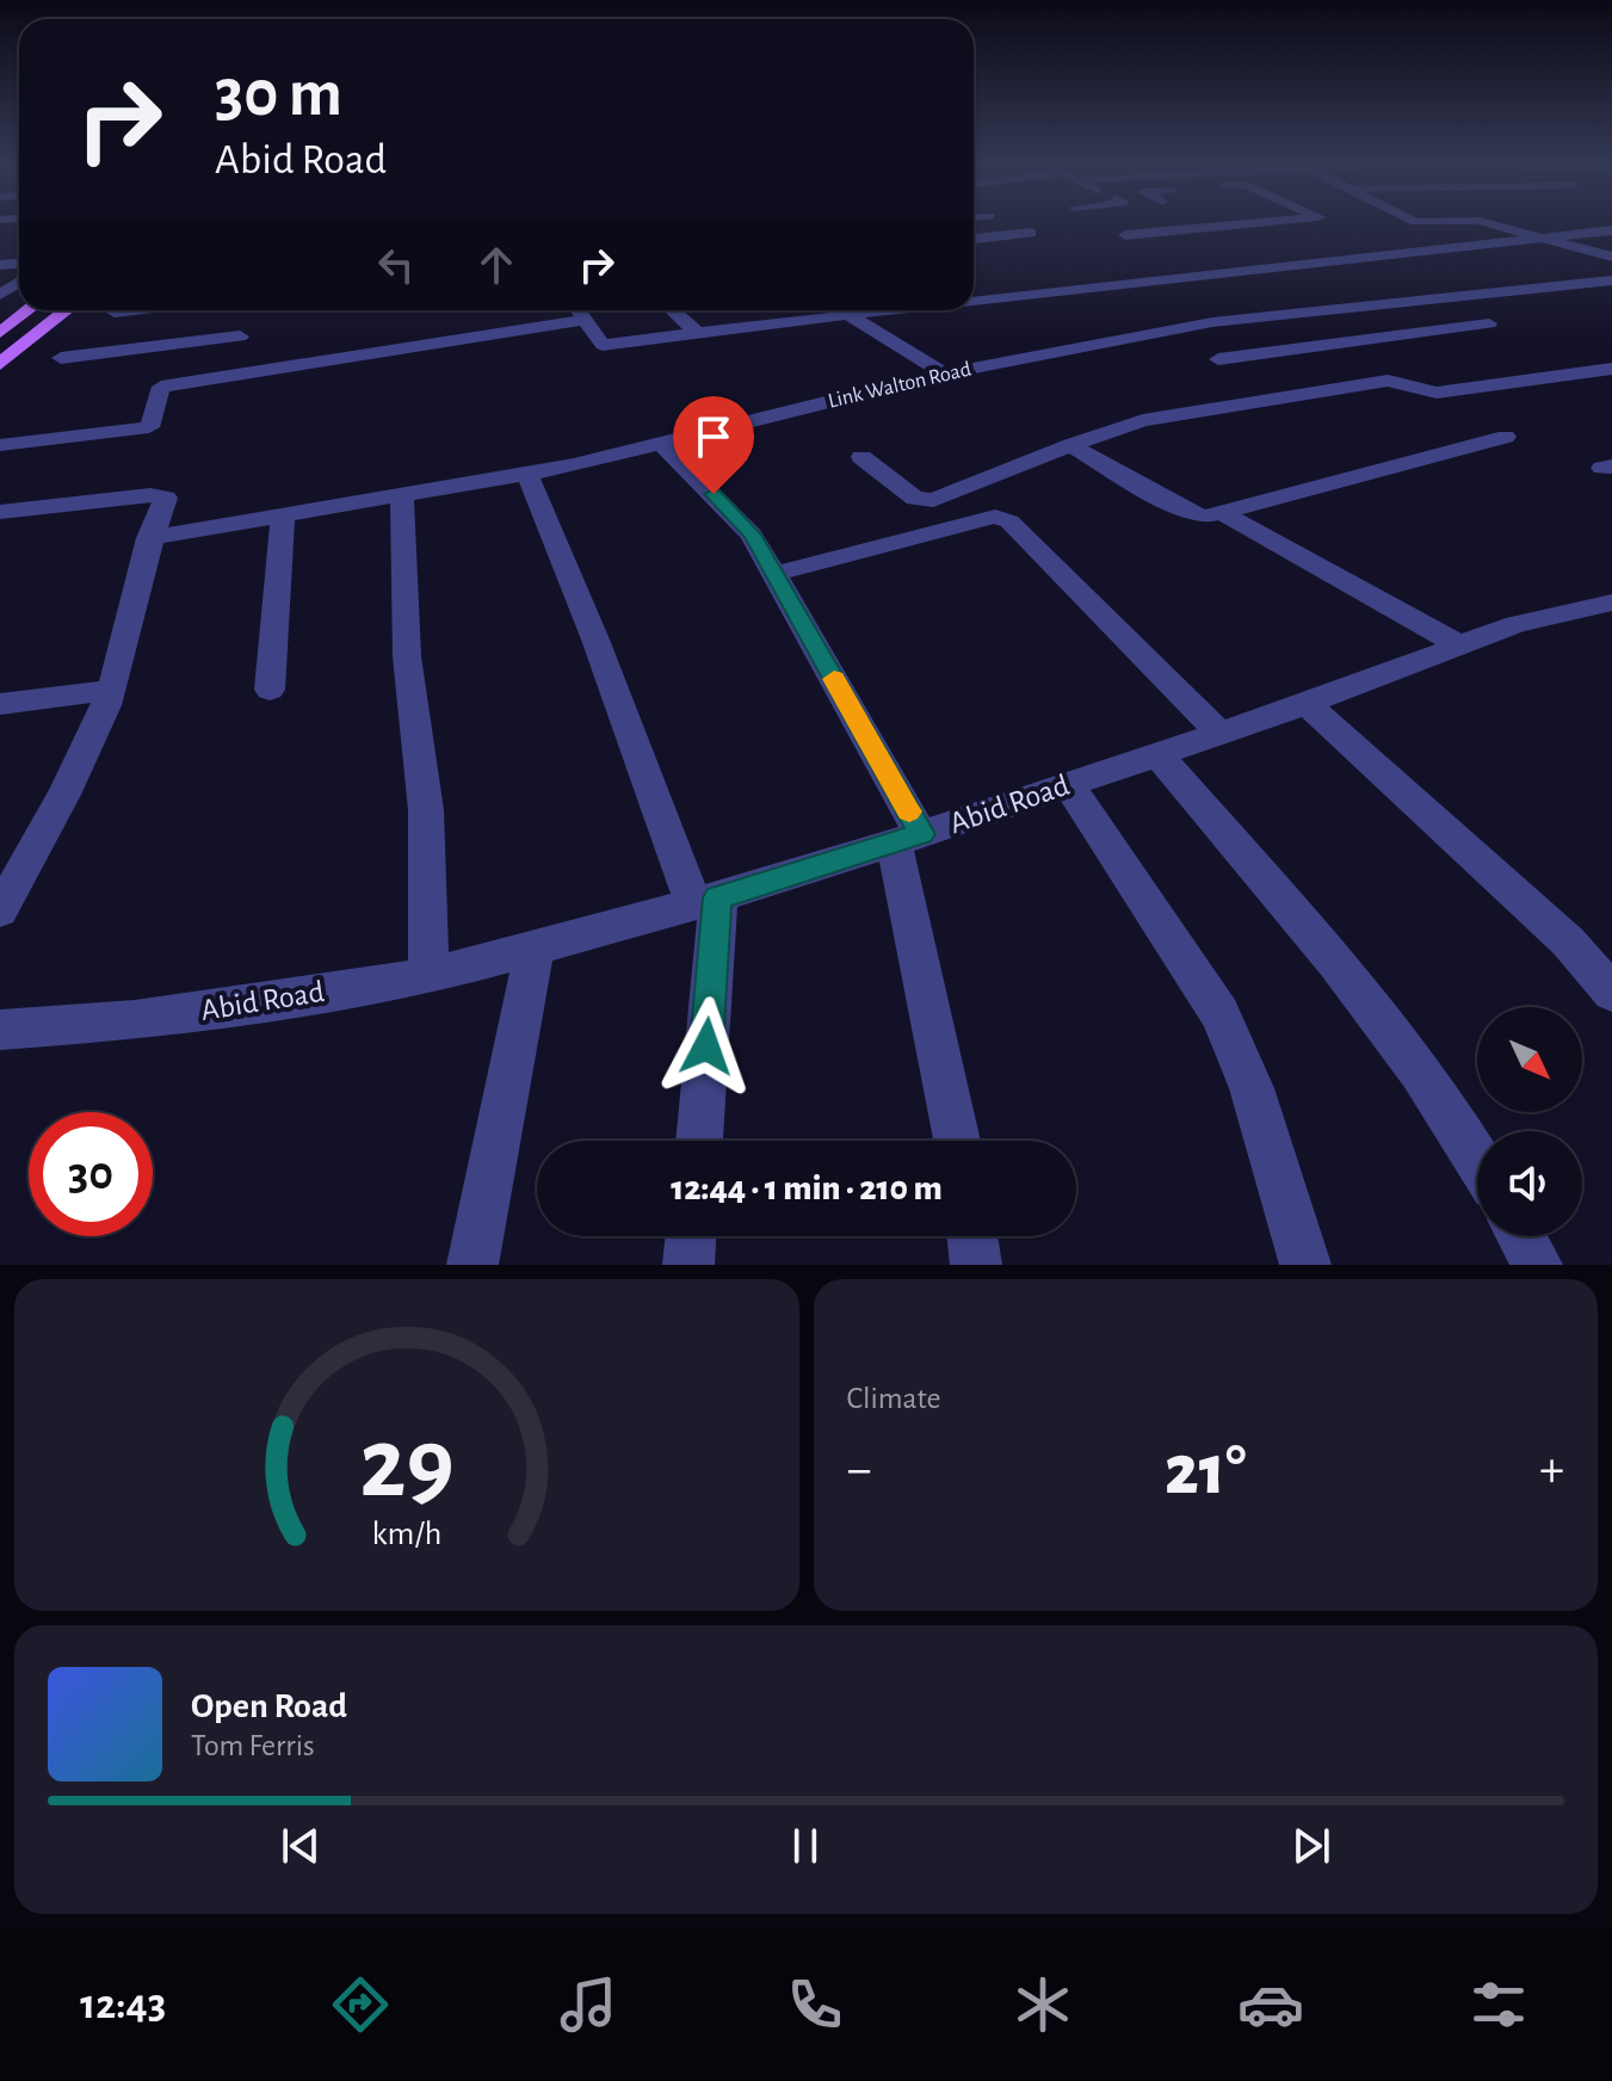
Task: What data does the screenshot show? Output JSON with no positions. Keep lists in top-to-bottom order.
{
  "streets": {
    "street": ["Link Walton Road", "Abid Road"]
  },
  "north": "bottom right",
  "page": {
    "turn": ["30 m", "Abid Road"],
    "limit": "30",
    "trip": "12:44 · 1 min · 210 m",
    "tile": "Climate",
    "heat": ["−", "21°", "+"],
    "song": ["Open Road", "Tom Ferris"],
    "tabs": "12:43",
    "gauge": ["29", "km/h"]
  }
}
